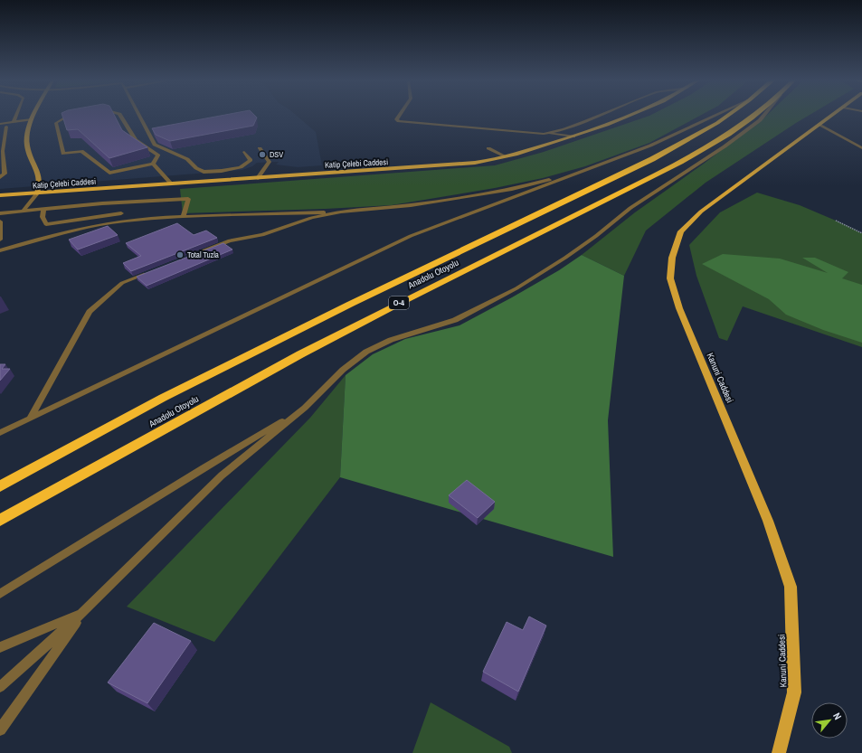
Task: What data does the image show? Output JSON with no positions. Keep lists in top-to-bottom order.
{
  "streets": {
    "highway": ["Anadolu Otoyolu", "O-4"],
    "main road": ["Katip Çelebi Caddesi", "Kanuni Caddesi"]
  },
  "places": ["DSV", "Total Tuzla"],
  "north": "top right"
}
